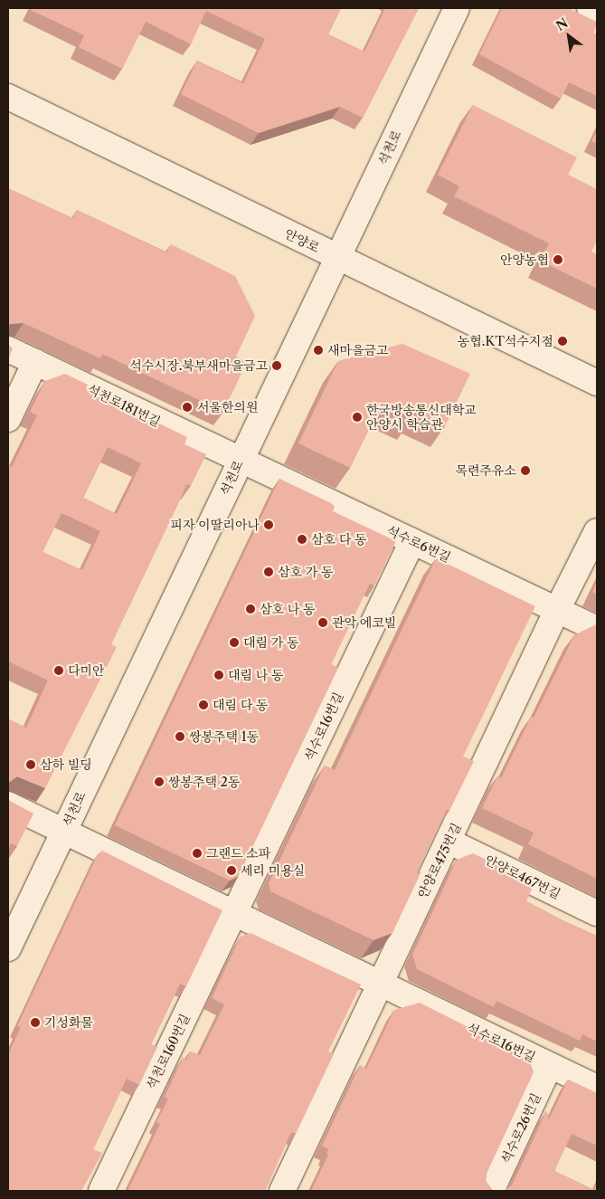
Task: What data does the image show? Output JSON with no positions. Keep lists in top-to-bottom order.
{
  "streets": {
    "street": [
      "석천로",
      "안양로",
      "석천로181번길",
      "석수로6번길",
      "석수로16번길",
      "안양로475번길",
      "안양로467번길",
      "석천로160번길",
      "석수로26번길"
    ]
  },
  "crossings": [
    ["석천로", "안양로"],
    ["석천로", "석천로181번길"],
    ["석천로", "석수로6번길"],
    ["석천로", "석수로16번길"],
    ["석천로181번길", "석수로6번길"],
    ["석수로6번길", "석수로16번길"],
    ["석수로6번길", "안양로475번길"],
    ["석수로16번길", "안양로475번길"],
    ["석수로16번길", "석천로160번길"],
    ["석수로16번길", "석수로26번길"],
    ["안양로475번길", "안양로467번길"]
  ],
  "places": [
    "안양농협",
    "농협.KT석수지점",
    "새마을금고",
    "석수시장.북부새마을금고",
    "서울한의원",
    "한국방송통신대학교 안양시 학습관",
    "목련주유소",
    "피자 이딸리아나",
    "삼호 다 동",
    "삼호 가 동",
    "삼호 나 동",
    "관악 에코빌",
    "대림 가 동",
    "다미안",
    "대림 나 동",
    "대림 다 동",
    "쌍봉주택 1동",
    "삼하 빌딩",
    "쌍봉주택 2동",
    "그랜드 소파",
    "세리 미용실",
    "기성화물"
  ],
  "north": "top left"
}
